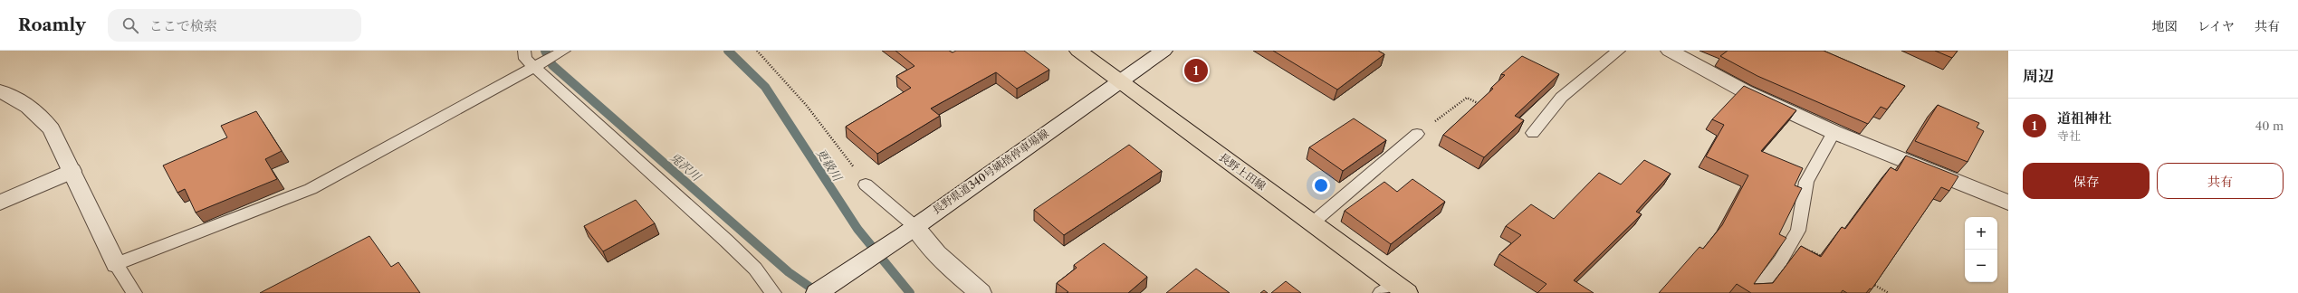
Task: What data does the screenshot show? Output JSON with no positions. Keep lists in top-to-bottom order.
{
  "streets": {
    "main road": ["長野上田線"],
    "street": ["長野県道340号姨捨停車場線"]
  },
  "crossings": [
    ["長野県道340号姨捨停車場線", "長野上田線"]
  ],
  "water": ["更級川", "兎沢川"],
  "page": {
    "header": "Roamly",
    "search": "ここで検索",
    "nav": ["地図", "レイヤ", "共有"],
    "heading": "周辺",
    "pins": "1",
    "list": [
      {
        "mark": "1",
        "name": "道祖神社",
        "note": "寺社",
        "value": "40 m"
      }
    ],
    "buttons": ["保存", "共有"],
    "map_buttons": ["+", "−"]
  }
}
